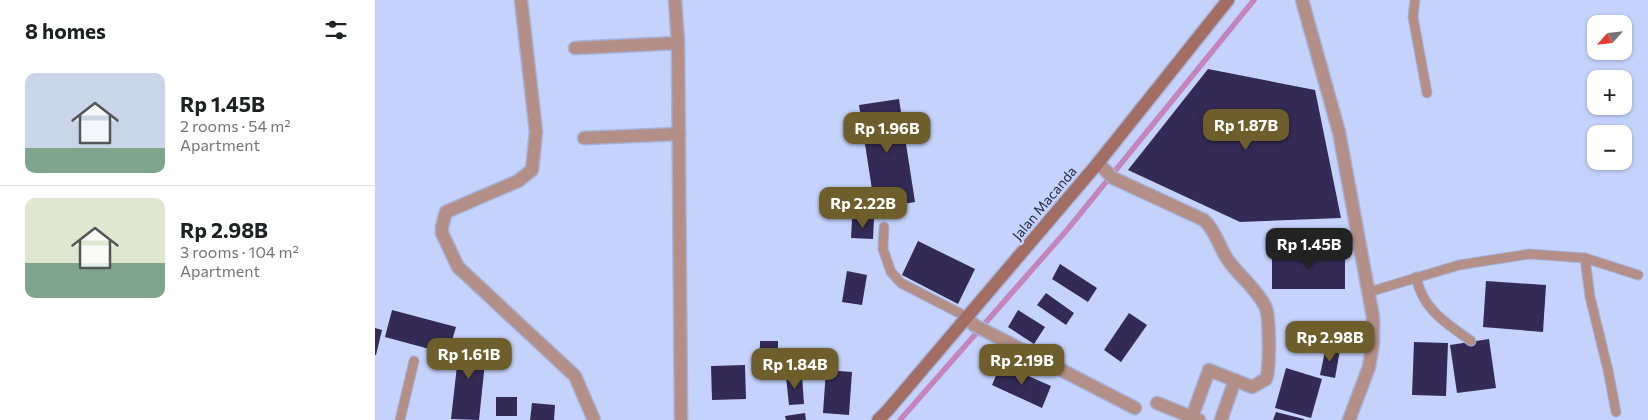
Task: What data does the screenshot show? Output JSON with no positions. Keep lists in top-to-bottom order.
{
  "streets": {
    "street": ["Jalan Macanda"]
  },
  "north": "bottom left",
  "page": {
    "heading": "8 homes",
    "map_buttons": ["+", "−"],
    "list": [
      {
        "name": "Rp 1.45B",
        "note": "2 rooms · 54 m² · Apartment"
      },
      {
        "name": "Rp 2.98B",
        "note": "3 rooms · 104 m² · Apartment"
      }
    ],
    "price": [
      "Rp 1.87B",
      "Rp 1.96B",
      "Rp 2.22B",
      "Rp 1.45B",
      "Rp 2.98B",
      "Rp 1.61B",
      "Rp 2.19B",
      "Rp 1.84B"
    ]
  }
}
